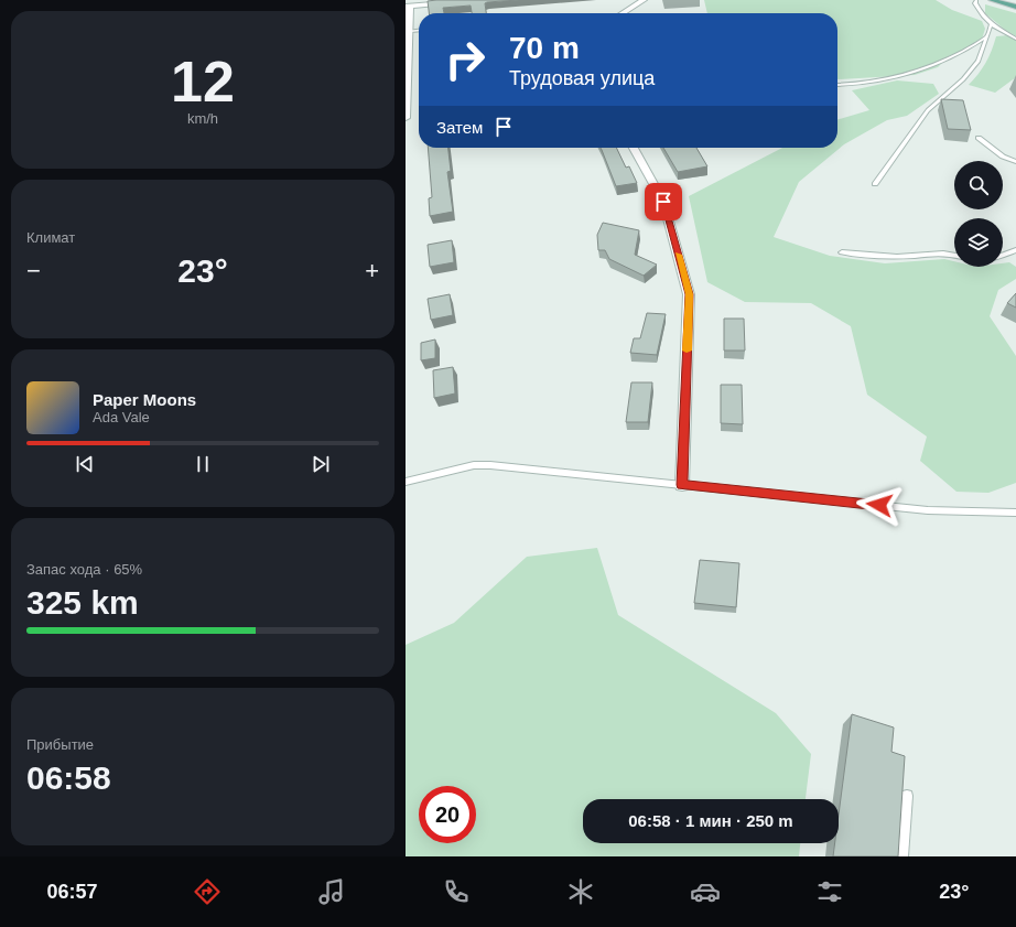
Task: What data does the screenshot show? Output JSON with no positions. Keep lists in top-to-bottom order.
{
  "page": {
    "tile": [
      ["12", "km/h"],
      "Климат",
      ["Запас хода · 65%", "325 km"],
      ["Прибытие", "06:58"]
    ],
    "turn": ["70 m", "Трудовая улица"],
    "then": "Затем",
    "heat": ["−", "23°", "+"],
    "song": ["Paper Moons", "Ada Vale"],
    "limit": "20",
    "trip": "06:58 · 1 мин · 250 m",
    "tabs": ["06:57", "23°"]
  }
}
